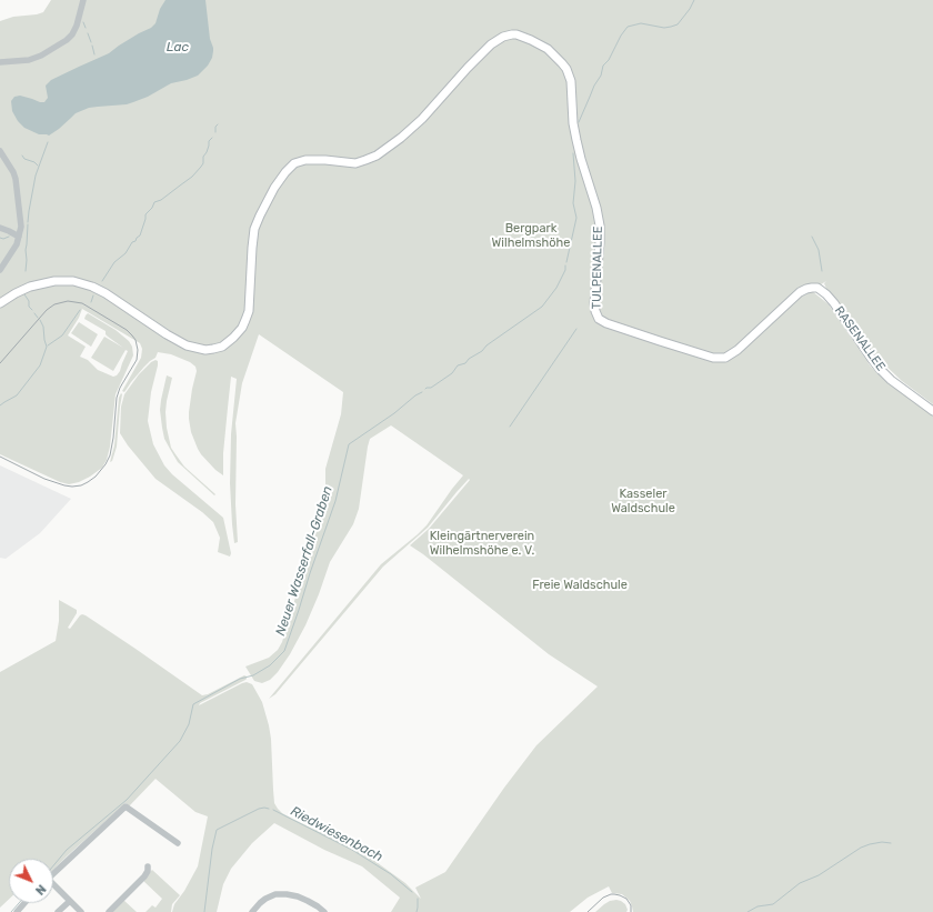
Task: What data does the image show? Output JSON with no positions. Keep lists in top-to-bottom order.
{
  "streets": {
    "main road": ["TULPENALLEE", "RASENALLEE"]
  },
  "crossings": [
    ["TULPENALLEE", "RASENALLEE"]
  ],
  "water": ["Lac", "Neuer Wasserfall-Graben", "Riedwiesenbach"],
  "parks": [
    "Bergpark Wilhelmshöhe",
    "Kasseler Waldschule",
    "Kleingärtnerverein Wilhelmshöhe e. V.",
    "Freie Waldschule"
  ],
  "north": "bottom right"
}
